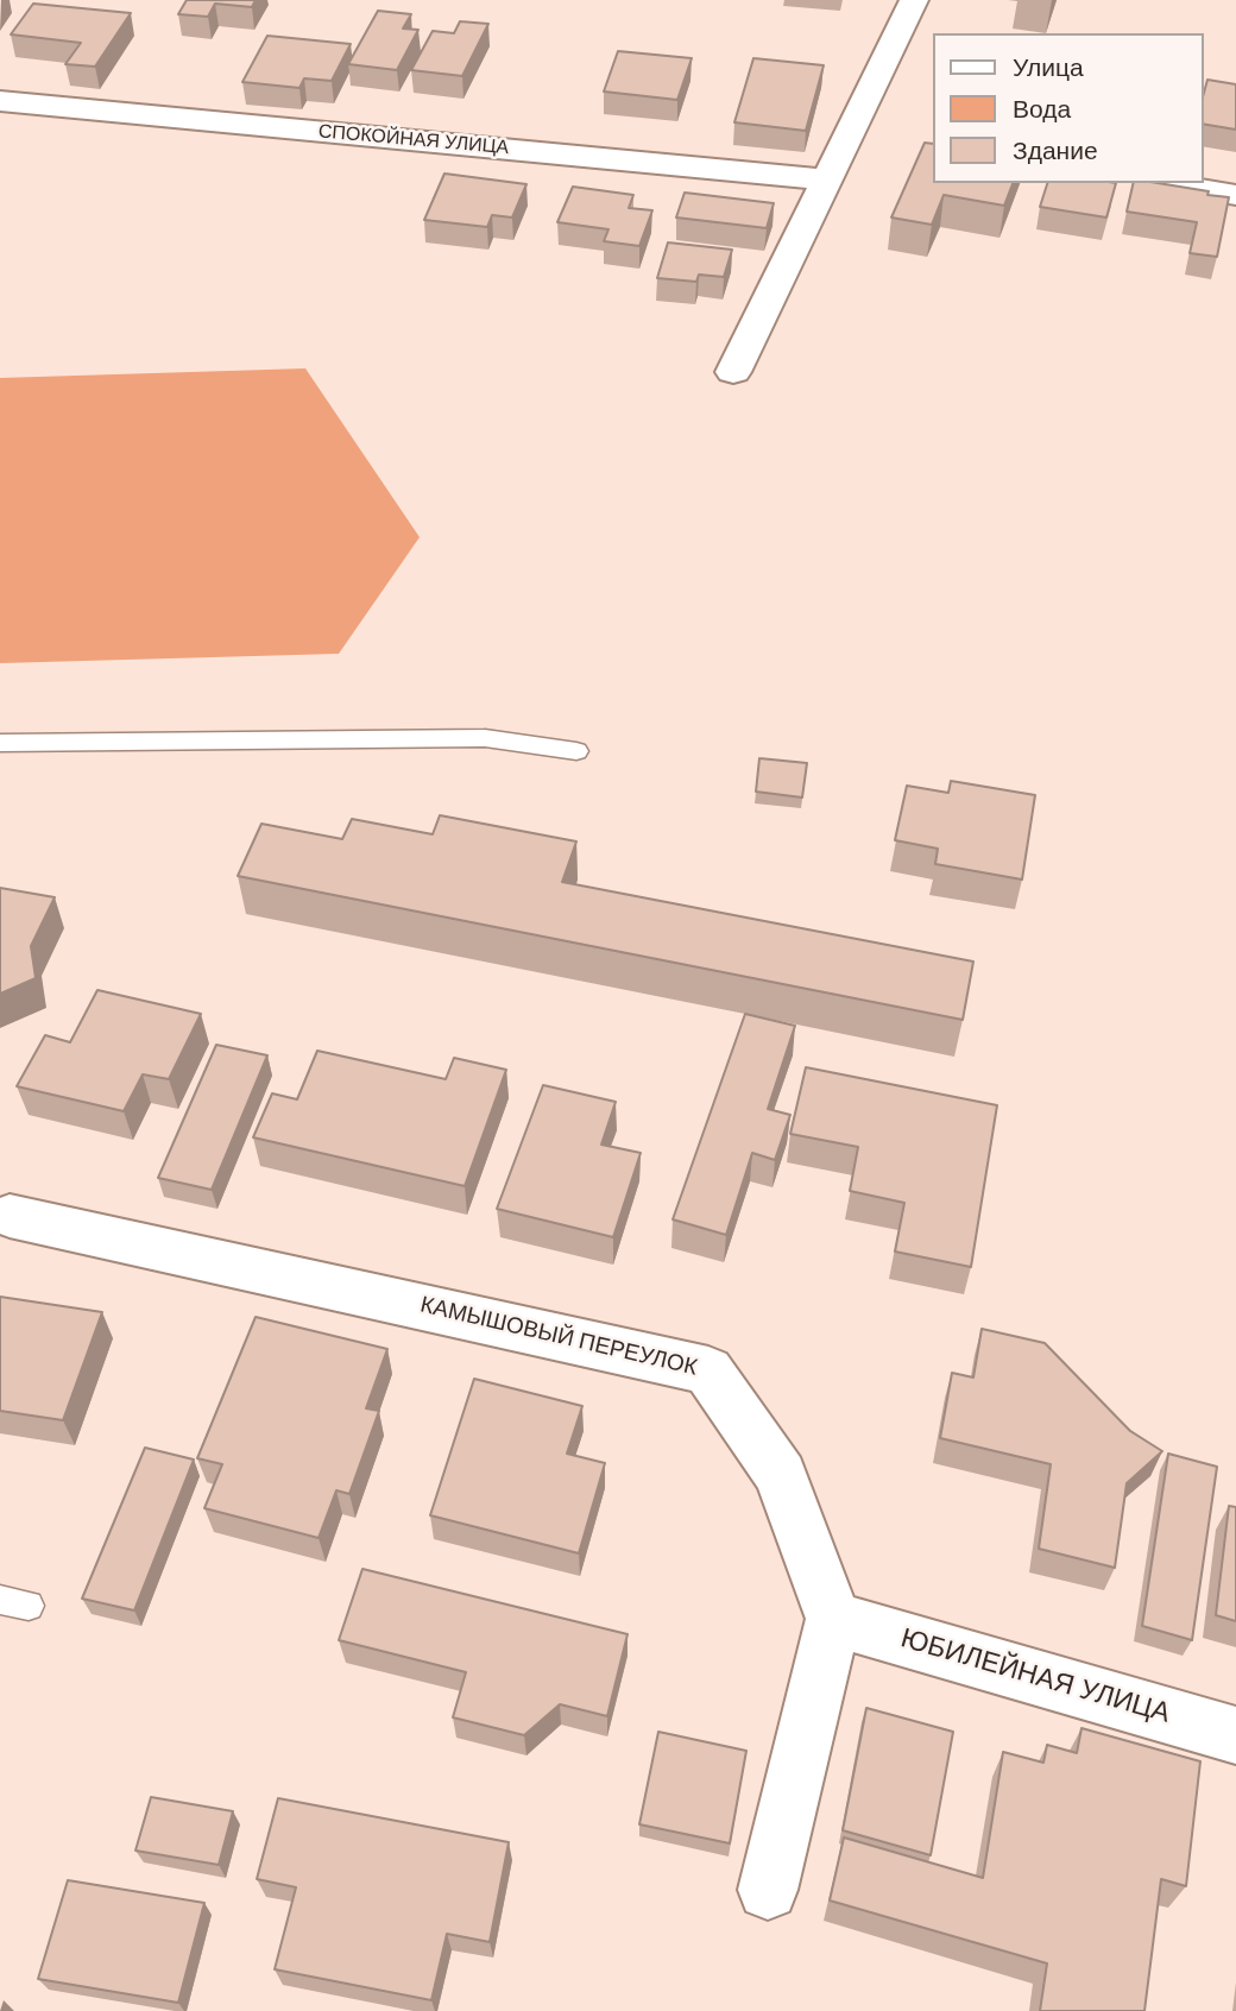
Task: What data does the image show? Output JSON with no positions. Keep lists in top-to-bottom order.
{
  "streets": {
    "street": ["СПОКОЙНАЯ УЛИЦА", "КАМЫШОВЫЙ ПЕРЕУЛОК", "ЮБИЛЕЙНАЯ УЛИЦА"]
  },
  "crossings": [
    ["КАМЫШОВЫЙ ПЕРЕУЛОК", "ЮБИЛЕЙНАЯ УЛИЦА"]
  ],
  "legend": ["Улица", "Вода", "Здание"]
}
